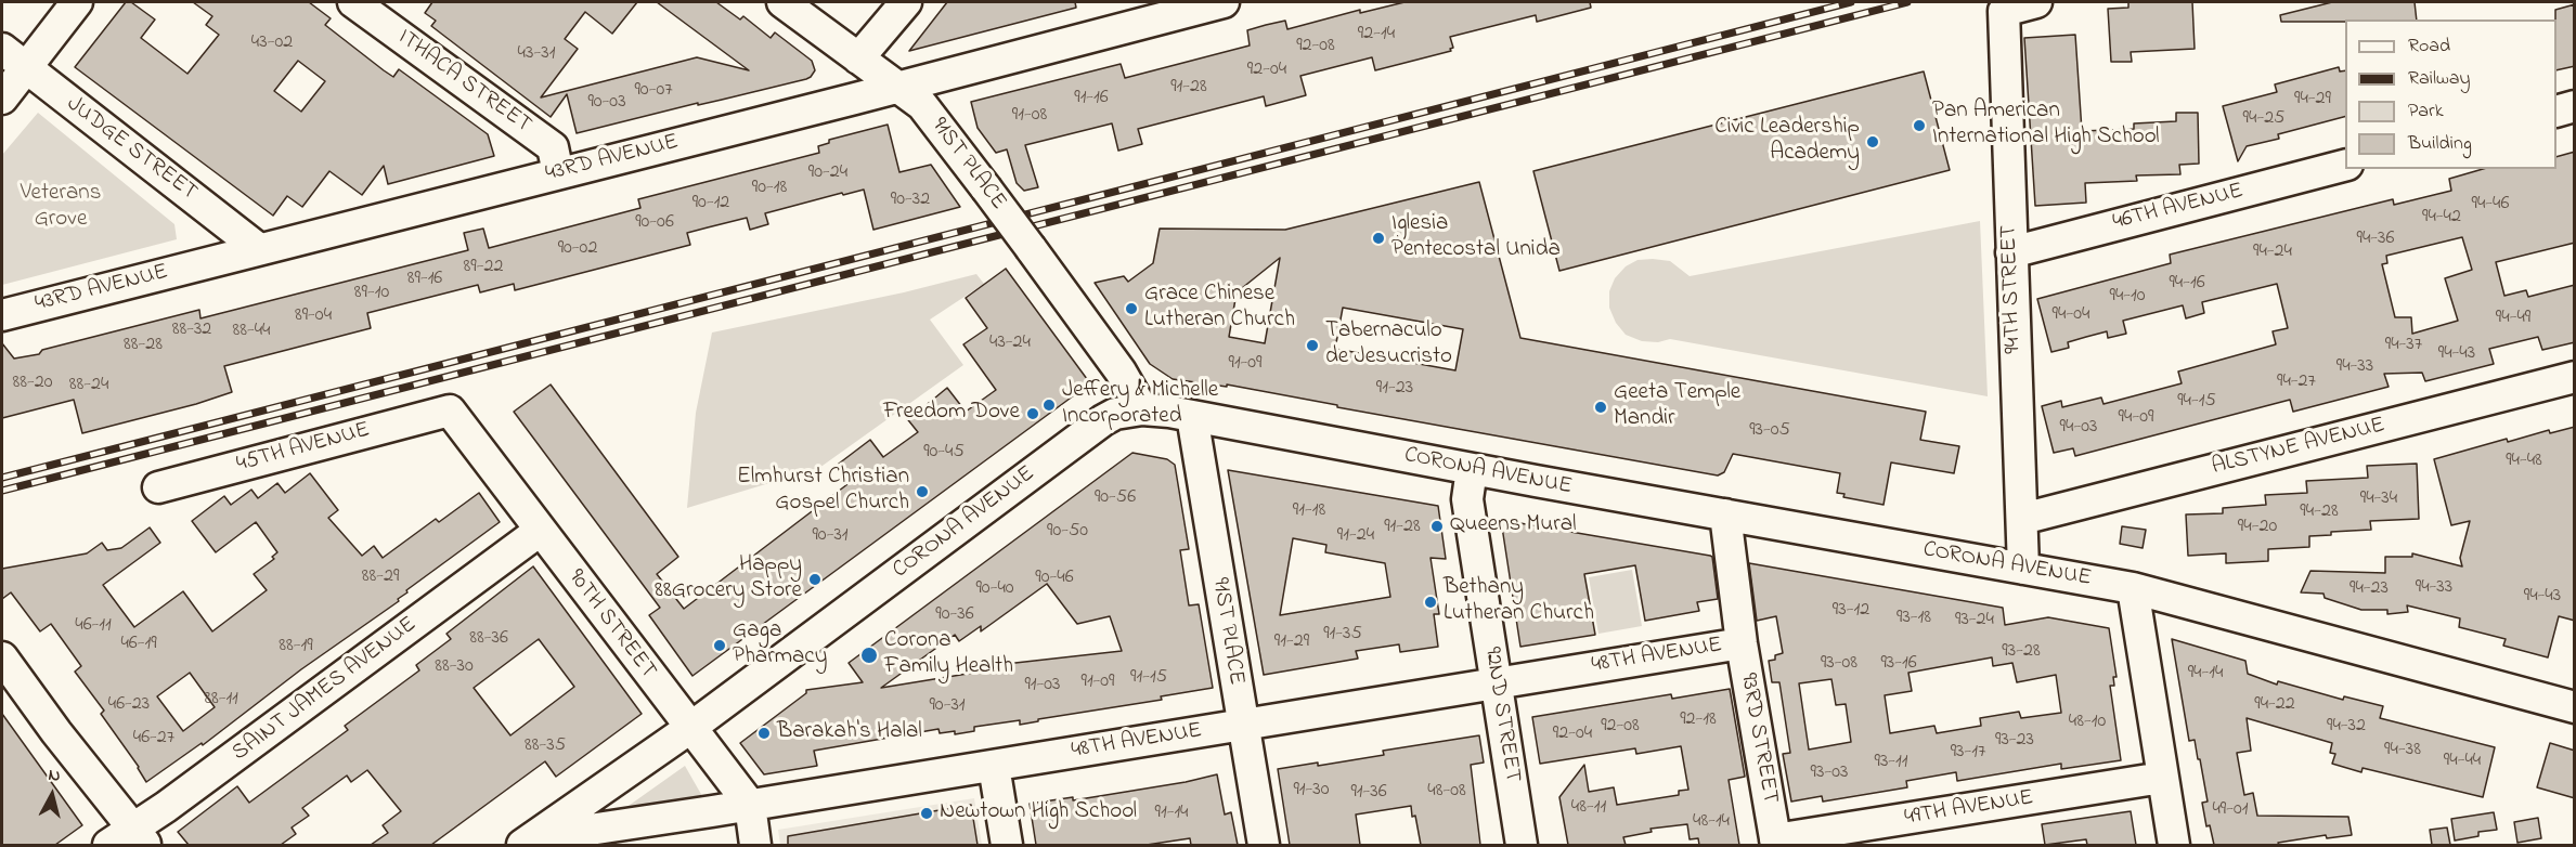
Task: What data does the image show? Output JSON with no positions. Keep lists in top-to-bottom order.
{
  "streets": {
    "street": [
      "ITHACA STREET",
      "JUDGE STREET",
      "43RD AVENUE",
      "91ST PLACE",
      "46TH AVENUE",
      "94TH STREET",
      "ALSTYNE AVENUE",
      "45TH AVENUE",
      "CORONA AVENUE",
      "90TH STREET",
      "48TH AVENUE",
      "SAINT JAMES AVENUE",
      "92ND STREET",
      "93RD STREET",
      "49TH AVENUE"
    ]
  },
  "crossings": [
    ["ITHACA STREET", "43RD AVENUE"],
    ["JUDGE STREET", "43RD AVENUE"],
    ["43RD AVENUE", "91ST PLACE"],
    ["91ST PLACE", "CORONA AVENUE"],
    ["91ST PLACE", "48TH AVENUE"],
    ["46TH AVENUE", "94TH STREET"],
    ["94TH STREET", "ALSTYNE AVENUE"],
    ["94TH STREET", "CORONA AVENUE"],
    ["45TH AVENUE", "90TH STREET"],
    ["CORONA AVENUE", "90TH STREET"],
    ["CORONA AVENUE", "48TH AVENUE"],
    ["CORONA AVENUE", "92ND STREET"],
    ["CORONA AVENUE", "93RD STREET"],
    ["90TH STREET", "48TH AVENUE"],
    ["90TH STREET", "SAINT JAMES AVENUE"],
    ["48TH AVENUE", "92ND STREET"],
    ["48TH AVENUE", "93RD STREET"],
    ["93RD STREET", "49TH AVENUE"]
  ],
  "parks": ["Veterans Grove"],
  "places": [
    "Pan American International High School",
    "Civic Leadership Academy",
    "Iglesia Pentecostal Unida",
    "Grace Chinese Lutheran Church",
    "Tabernaculo de Jesucristo",
    "Jeffery & Michelle Incorporated",
    "Geeta Temple Mandir",
    "Freedom Dove",
    "Elmhurst Christian Gospel Church",
    "Queens Mural",
    "Happy 88Grocery Store",
    "Bethany Lutheran Church",
    "Gaga Pharmacy",
    "Corona Family Health",
    "Barakah's Halal",
    "Newtown High School"
  ],
  "house_numbers": [
    "92-14",
    "43-02",
    "92-08",
    "43-31",
    "92-04",
    "91-28",
    "90-07",
    "91-16",
    "94-29",
    "90-03",
    "91-08",
    "94-25",
    "90-24",
    "90-18",
    "90-32",
    "90-12",
    "94-46",
    "94-42",
    "90-06",
    "94-36",
    "90-02",
    "94-24",
    "89-22",
    "89-16",
    "94-16",
    "89-10",
    "94-10",
    "94-04",
    "89-04",
    "94-49",
    "88-32",
    "88-44",
    "43-24",
    "88-28",
    "94-37",
    "94-43",
    "91-09",
    "94-33",
    "94-27",
    "88-20",
    "88-24",
    "91-23",
    "94-15",
    "94-09",
    "94-03",
    "93-05",
    "90-45",
    "94-48",
    "90-56",
    "94-34",
    "91-18",
    "94-28",
    "91-28",
    "94-20",
    "90-50",
    "90-31",
    "91-24",
    "88-29",
    "90-46",
    "94-33",
    "90-40",
    "94-23",
    "94-43",
    "93-12",
    "90-36",
    "93-18",
    "93-24",
    "46-11",
    "91-35",
    "88-36",
    "91-29",
    "46-19",
    "88-19",
    "93-28",
    "93-08",
    "93-16",
    "88-30",
    "94-14",
    "91-15",
    "91-09",
    "91-03",
    "88-11",
    "46-23",
    "94-22",
    "90-31",
    "92-18",
    "48-10",
    "92-08",
    "94-32",
    "92-04",
    "46-27",
    "93-23",
    "88-35",
    "94-38",
    "93-17",
    "94-44",
    "93-11",
    "93-03",
    "91-30",
    "48-08",
    "91-36",
    "48-11",
    "49-01",
    "91-14",
    "48-14"
  ],
  "legend": [
    "Road",
    "Railway",
    "Park",
    "Building"
  ],
  "north": "top"
}
